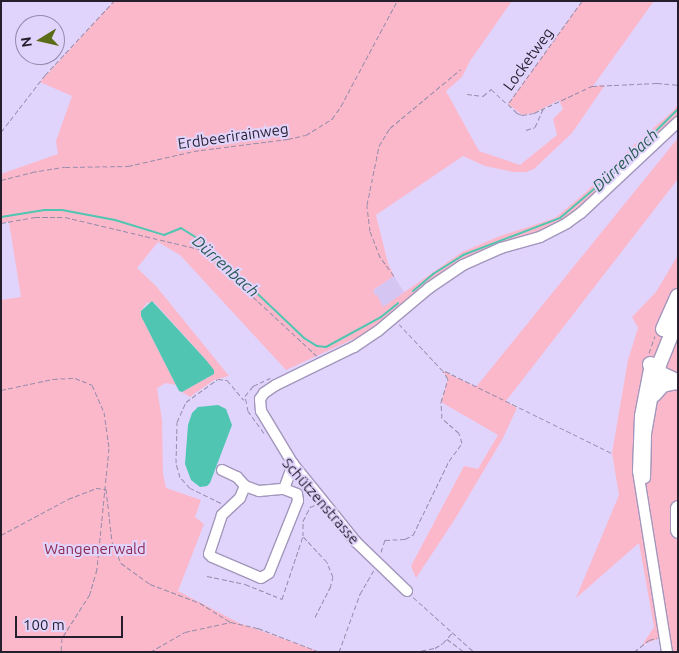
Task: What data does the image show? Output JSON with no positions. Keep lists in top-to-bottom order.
{
  "streets": {
    "street": ["Schützenstrasse"],
    "path": ["Locketweg", "Erdbeerirainweg"]
  },
  "water": ["Dürrenbach"],
  "parks": ["Wangenerwald"],
  "scale_bar": "100 m",
  "north": "left"
}
